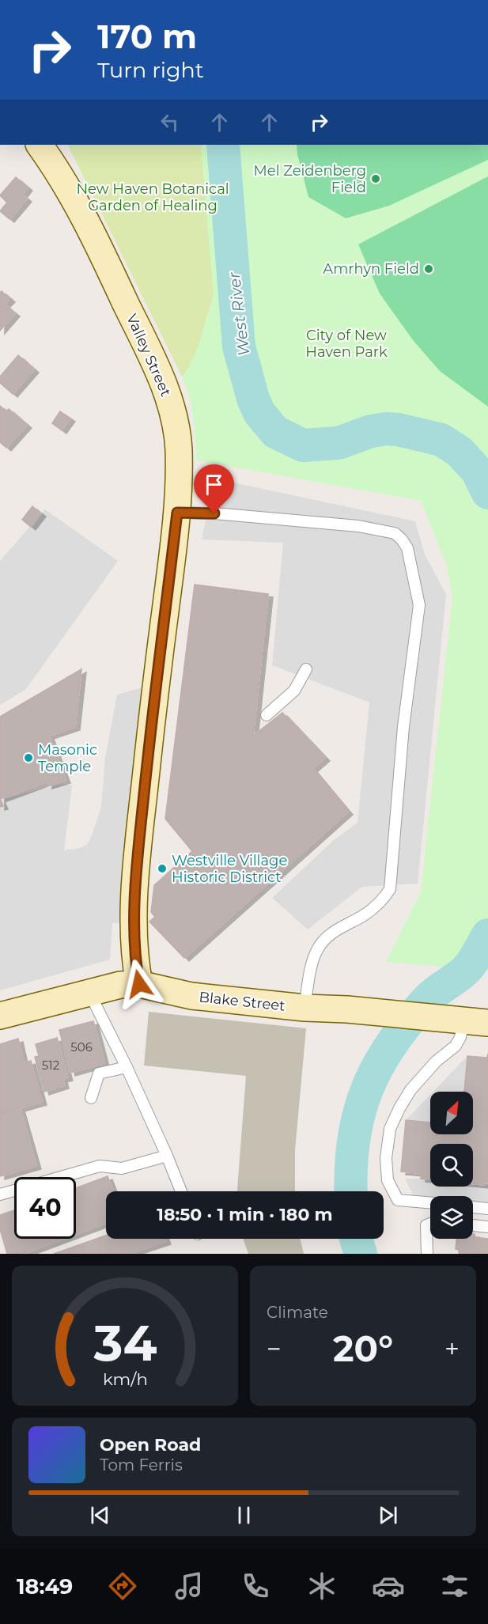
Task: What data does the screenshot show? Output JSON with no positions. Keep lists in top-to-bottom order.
{
  "streets": {
    "street": ["Valley Street", "Blake Street"]
  },
  "crossings": [
    ["Valley Street", "Blake Street"]
  ],
  "water": ["West River"],
  "parks": ["New Haven Botanical Garden of Healing", "City of New Haven Park"],
  "places": [
    "Mel Zeidenberg Field",
    "Amrhyn Field",
    "Masonic Temple",
    "Westville Village Historic District"
  ],
  "house_numbers": ["506", "512"],
  "north": "top right",
  "page": {
    "turn": ["170 m", "Turn right"],
    "limit": "40",
    "trip": "18:50 · 1 min · 180 m",
    "tile": "Climate",
    "heat": ["−", "20°", "+"],
    "song": ["Open Road", "Tom Ferris"],
    "tabs": "18:49",
    "gauge": ["34", "km/h"]
  }
}
